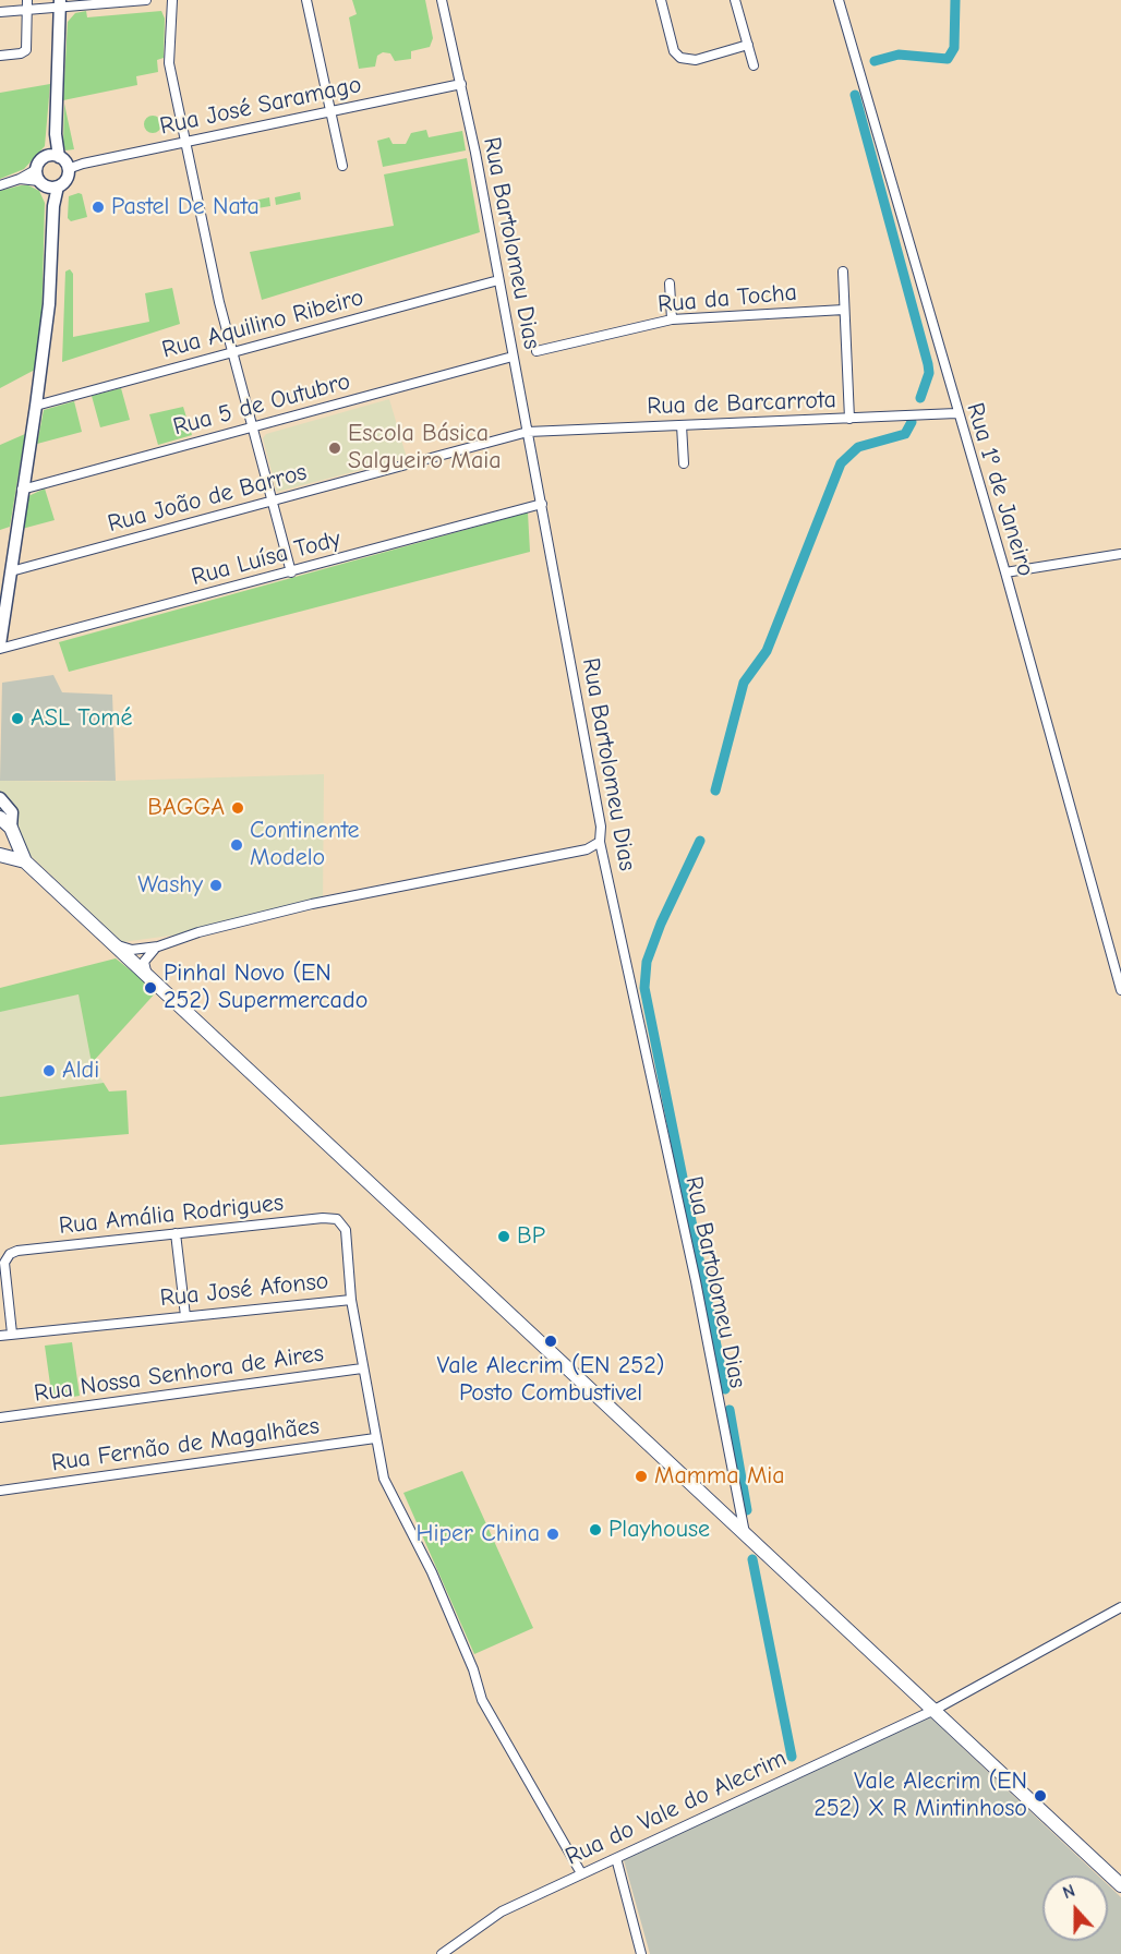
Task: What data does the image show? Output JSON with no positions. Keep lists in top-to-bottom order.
{
  "streets": {
    "street": [
      "Rua José Saramago",
      "Rua Bartolomeu Dias",
      "Rua da Tocha",
      "Rua Aquilino Ribeiro",
      "Rua de Barcarrota",
      "Rua 5 de Outubro",
      "Rua 1º de Janeiro",
      "Rua João de Barros",
      "Rua Luísa Tody",
      "Rua Amália Rodrigues",
      "Rua José Afonso",
      "Rua Nossa Senhora de Aires",
      "Rua Fernão de Magalhães",
      "Rua do Vale do Alecrim"
    ]
  },
  "crossings": [
    ["Rua José Saramago", "Rua Bartolomeu Dias"],
    ["Rua Bartolomeu Dias", "Rua Aquilino Ribeiro"],
    ["Rua Bartolomeu Dias", "Rua de Barcarrota"],
    ["Rua Bartolomeu Dias", "Rua 5 de Outubro"],
    ["Rua Bartolomeu Dias", "Rua João de Barros"],
    ["Rua Bartolomeu Dias", "Rua Luísa Tody"],
    ["Rua de Barcarrota", "Rua 1º de Janeiro"],
    ["Rua de Barcarrota", "Rua João de Barros"],
    ["Rua Amália Rodrigues", "Rua José Afonso"],
    ["Rua José Afonso", "Rua Nossa Senhora de Aires"],
    ["Rua José Afonso", "Rua Fernão de Magalhães"],
    ["Rua José Afonso", "Rua do Vale do Alecrim"]
  ],
  "places": [
    "Pastel De Nata",
    "Escola Básica Salgueiro Maia",
    "ASL Tomé",
    "BAGGA",
    "Continente Modelo",
    "Washy",
    "Pinhal Novo (EN 252) Supermercado",
    "Aldi",
    "BP",
    "Vale Alecrim (EN 252) Posto Combustivel",
    "Mamma Mia",
    "Playhouse",
    "Hiper China",
    "Vale Alecrim (EN 252) X R Mintinhoso"
  ],
  "north": "top"
}
